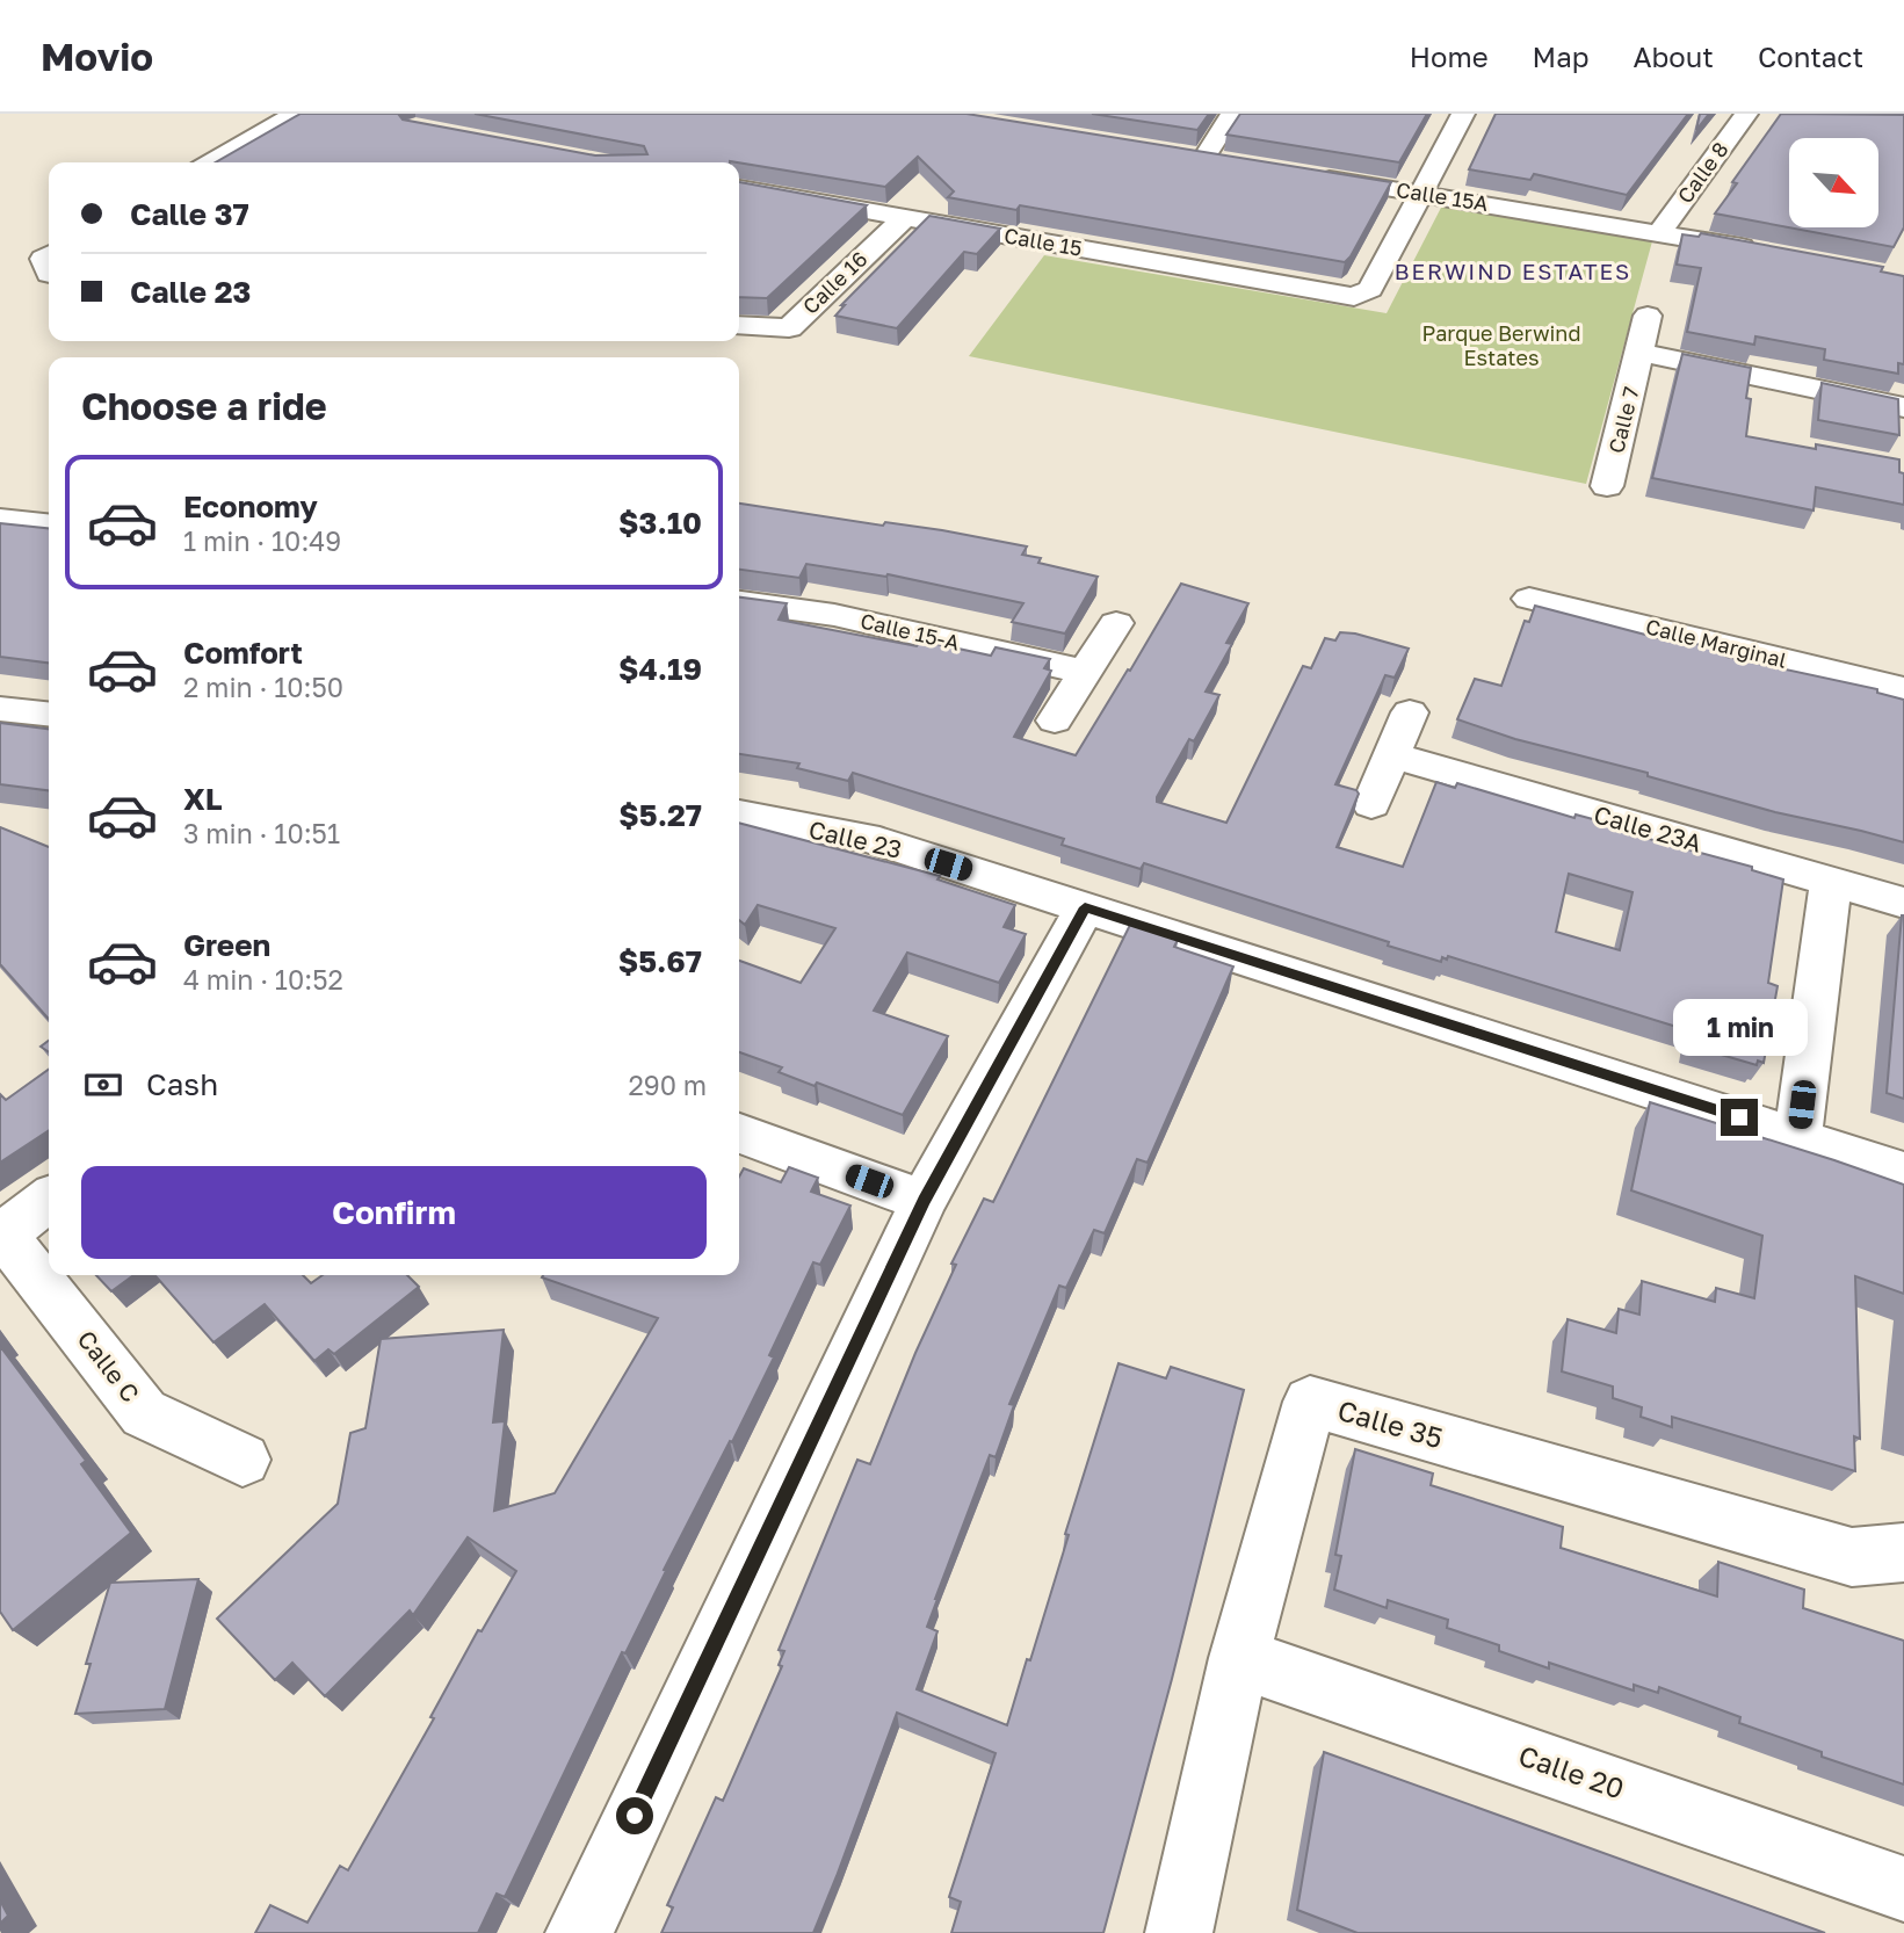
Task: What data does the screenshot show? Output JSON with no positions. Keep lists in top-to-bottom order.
{
  "streets": {
    "street": [
      "Calle 8",
      "Calle 15A",
      "Calle 15",
      "Calle 16",
      "Calle 7",
      "Calle 15-A",
      "Calle Marginal",
      "Calle 23A",
      "Calle 23",
      "Calle C",
      "Calle 35",
      "Calle 20"
    ]
  },
  "crossings": [
    ["Calle 8", "Calle 15A"],
    ["Calle 15A", "Calle 15"],
    ["Calle 15", "Calle 16"],
    ["Calle 35", "Calle 20"]
  ],
  "districts": ["BERWIND ESTATES"],
  "parks": ["Parque Berwind Estates"],
  "north": "bottom right",
  "page": {
    "header": "Movio",
    "nav": [
      "Home",
      "Map",
      "About",
      "Contact"
    ],
    "banner": ["Calle 37", "Calle 23"],
    "heading": "Choose a ride",
    "list": [
      {
        "name": "Economy",
        "note": "1 min · 10:49",
        "value": "$3.10"
      },
      {
        "name": "Comfort",
        "note": "2 min · 10:50",
        "value": "$4.19"
      },
      {
        "name": "XL",
        "note": "3 min · 10:51",
        "value": "$5.27"
      },
      {
        "name": "Green",
        "note": "4 min · 10:52",
        "value": "$5.67"
      }
    ],
    "bubble": "1 min",
    "pay": ["Cash", "290 m"],
    "buttons": "Confirm"
  }
}
